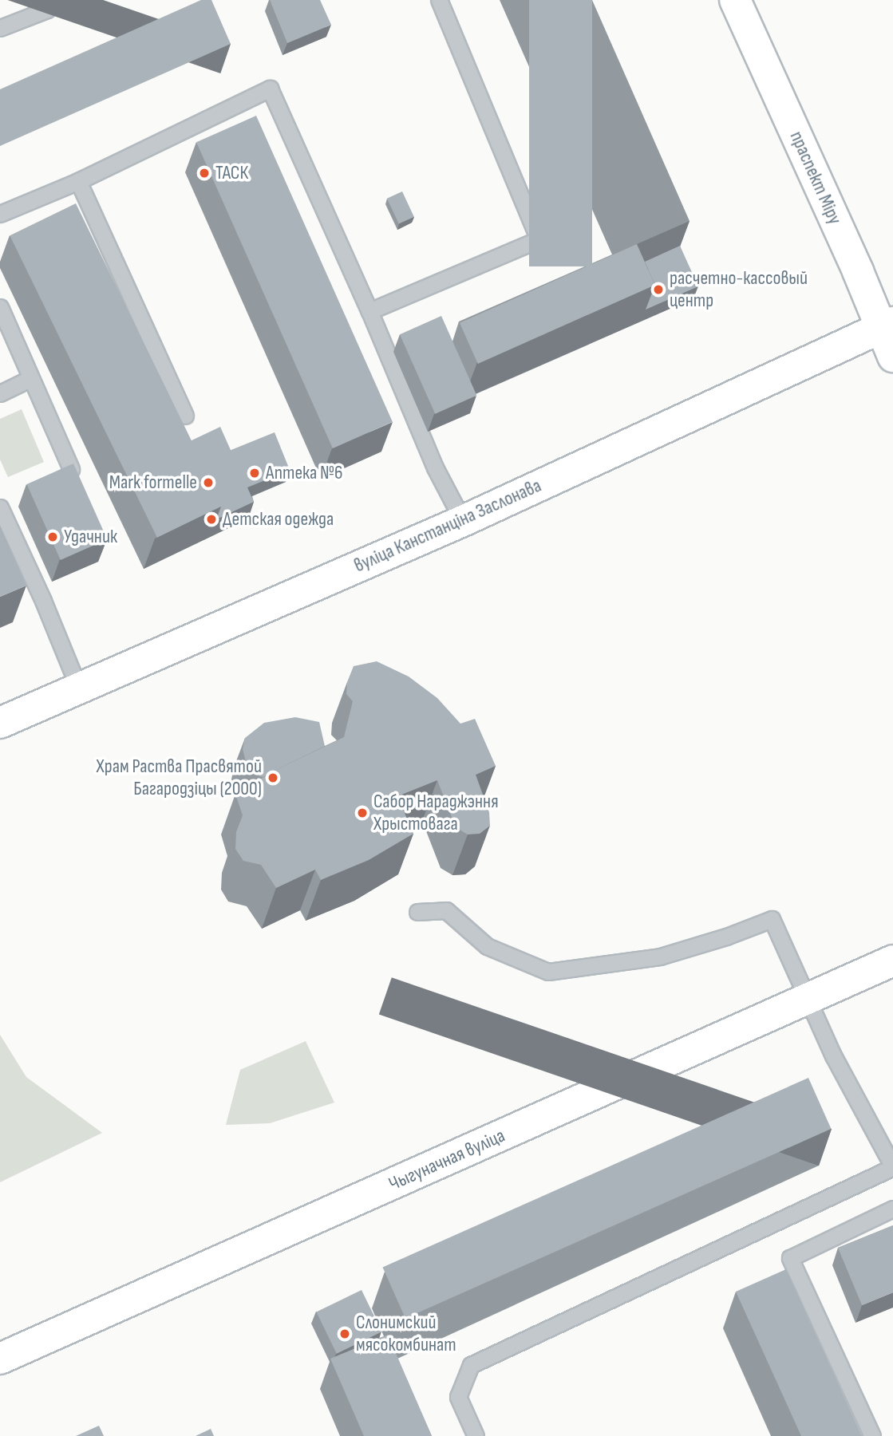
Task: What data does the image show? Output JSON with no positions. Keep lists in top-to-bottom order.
{
  "streets": {
    "main road": ["праспект Міру", "вуліца Канстанціна Заслонава", "Чыгуначная вуліца"]
  },
  "crossings": [
    ["праспект Міру", "вуліца Канстанціна Заслонава"]
  ],
  "places": [
    "ТАСК",
    "расчетно-кассовый центр",
    "Аптека №6",
    "Mark formelle",
    "Детская одежда",
    "Удачник",
    "Храм Раства Прасвятой Багародзіцы (2000)",
    "Сабор Нараджэння Хрыстовага",
    "Слонимский мясокомбинат"
  ]
}
